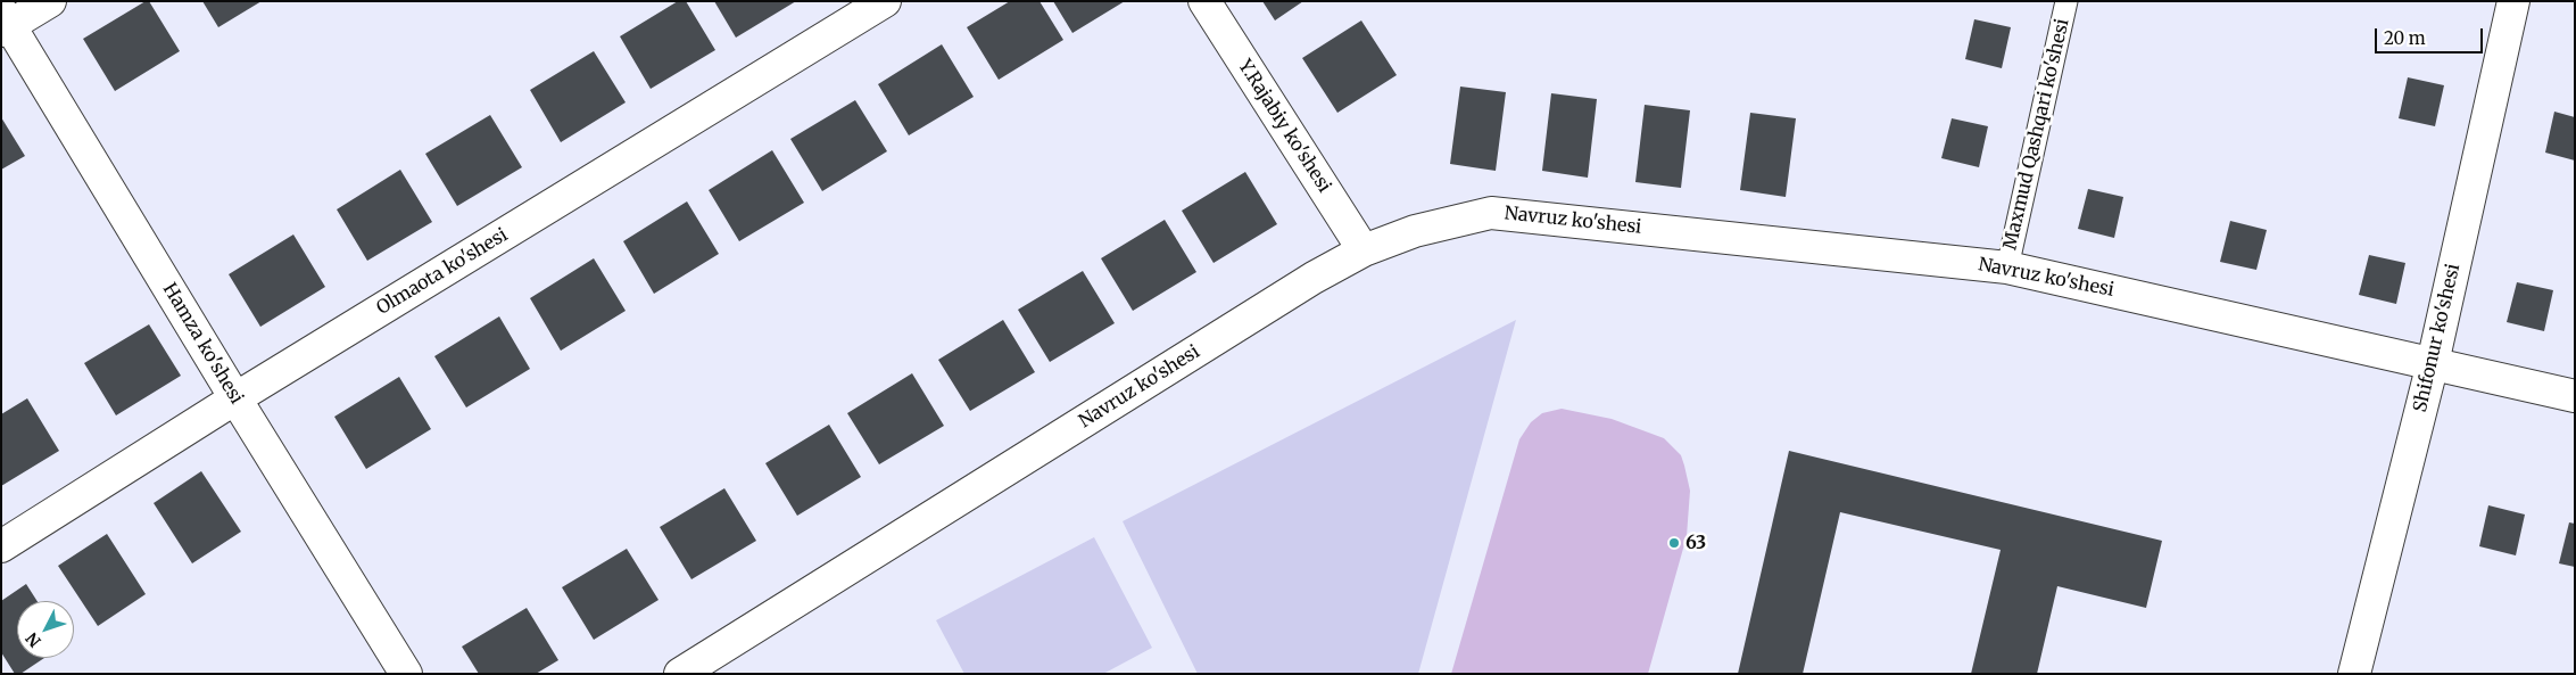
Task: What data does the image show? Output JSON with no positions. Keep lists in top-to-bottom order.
{
  "streets": {
    "street": [
      "Y.Rajabiy ko'shesi",
      "Navruz ko'shesi",
      "Olmaota ko'shesi",
      "Shifonur ko'shesi",
      "Hamza ko'shesi"
    ],
    "lane": ["Maxmud Qashqari ko'shesi"]
  },
  "crossings": [
    ["Y.Rajabiy ko'shesi", "Navruz ko'shesi"],
    ["Maxmud Qashqari ko'shesi", "Navruz ko'shesi"],
    ["Navruz ko'shesi", "Shifonur ko'shesi"],
    ["Olmaota ko'shesi", "Hamza ko'shesi"]
  ],
  "places": ["63"],
  "scale_bar": "20 m",
  "north": "bottom left"
}
